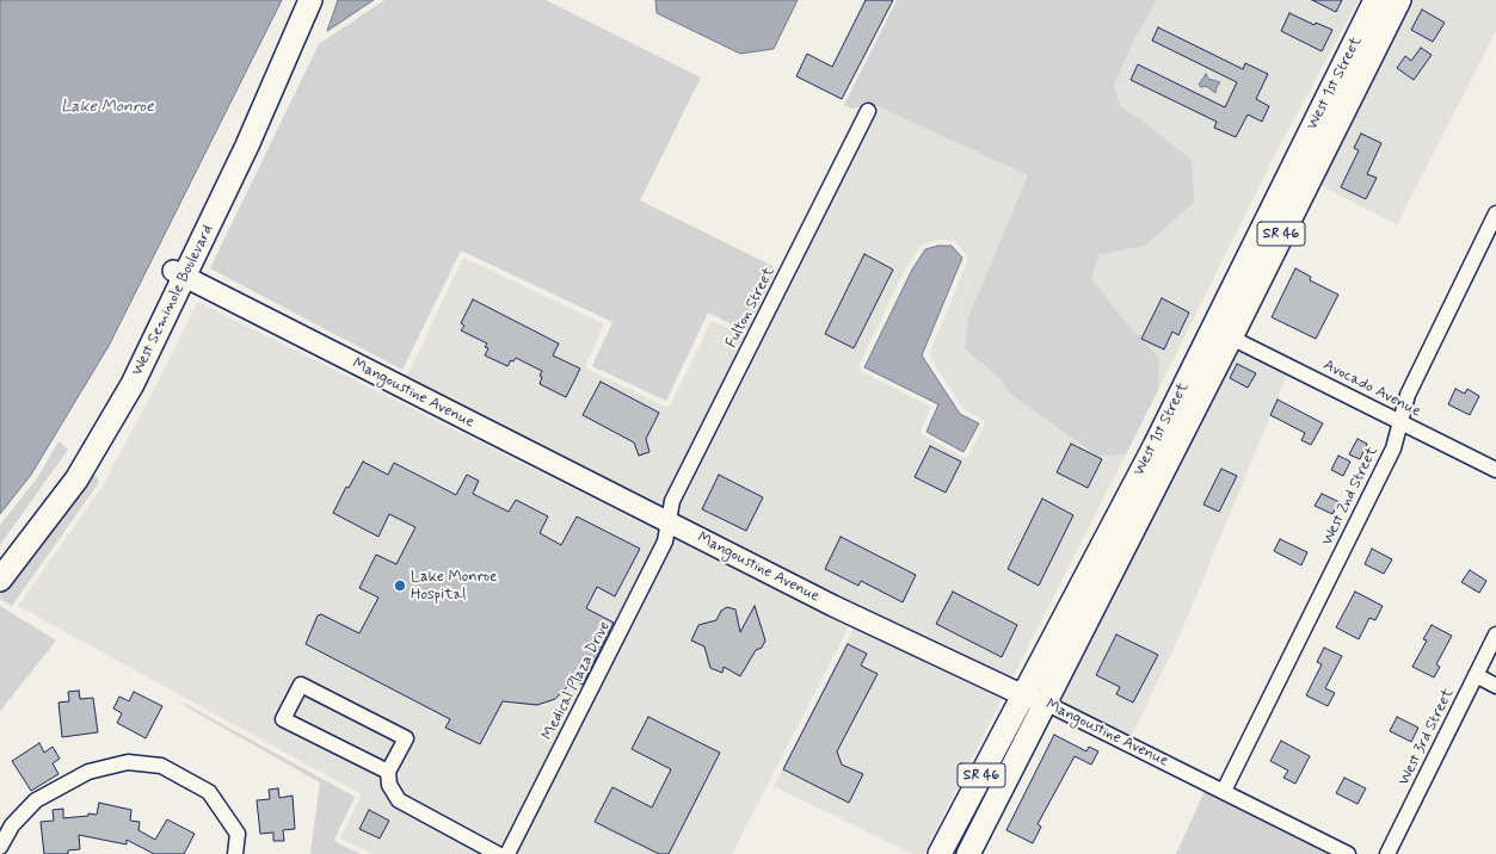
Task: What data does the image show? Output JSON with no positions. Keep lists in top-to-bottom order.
{
  "streets": {
    "main road": ["West 1st Street", "SR 46", "West Seminole Boulevard"],
    "street": [
      "Fulton Street",
      "Avocado Avenue",
      "Mangoustine Avenue",
      "West 2nd Street",
      "Medical Plaza Drive",
      "West 3rd Street"
    ]
  },
  "crossings": [
    ["West 1st Street", "Avocado Avenue"],
    ["West 1st Street", "Mangoustine Avenue"],
    ["West Seminole Boulevard", "Mangoustine Avenue"],
    ["Fulton Street", "Mangoustine Avenue"],
    ["Fulton Street", "Medical Plaza Drive"],
    ["Avocado Avenue", "West 2nd Street"],
    ["Mangoustine Avenue", "West 2nd Street"],
    ["Mangoustine Avenue", "Medical Plaza Drive"]
  ],
  "water": ["Lake Monroe"],
  "places": ["Lake Monroe Hospital"]
}
